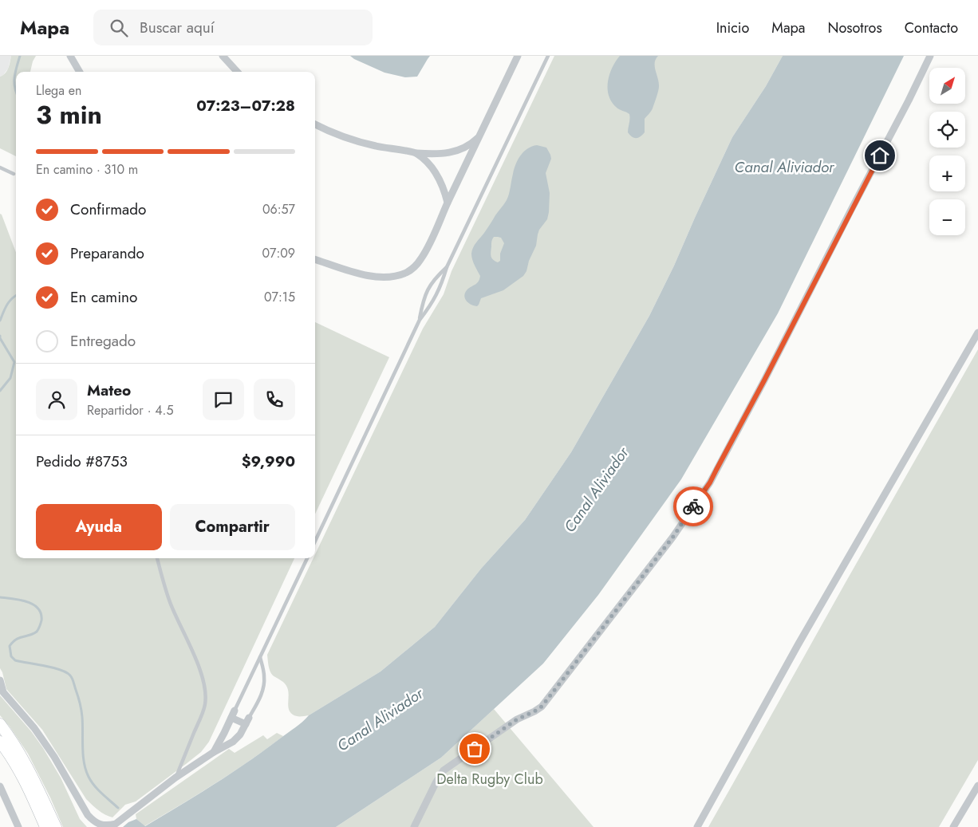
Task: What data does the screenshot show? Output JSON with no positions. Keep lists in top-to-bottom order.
{
  "water": ["Canal Aliviador"],
  "parks": ["Delta Rugby Club"],
  "north": "top right",
  "page": {
    "header": "Mapa",
    "search": "Buscar aquí",
    "nav": [
      "Inicio",
      "Mapa",
      "Nosotros",
      "Contacto"
    ],
    "map_buttons": ["+", "−"],
    "heading": ["3 min", "Llega en", "07:23–07:28"],
    "panel": [
      "Mateo",
      "Repartidor · 4.5",
      "Pedido #8753",
      "$9,990"
    ],
    "bar": "En camino · 310 m",
    "list": [
      ["Confirmado", "06:57"],
      ["Preparando", "07:09"],
      ["En camino", "07:15"],
      "Entregado"
    ],
    "buttons": ["Ayuda", "Compartir"]
  }
}
